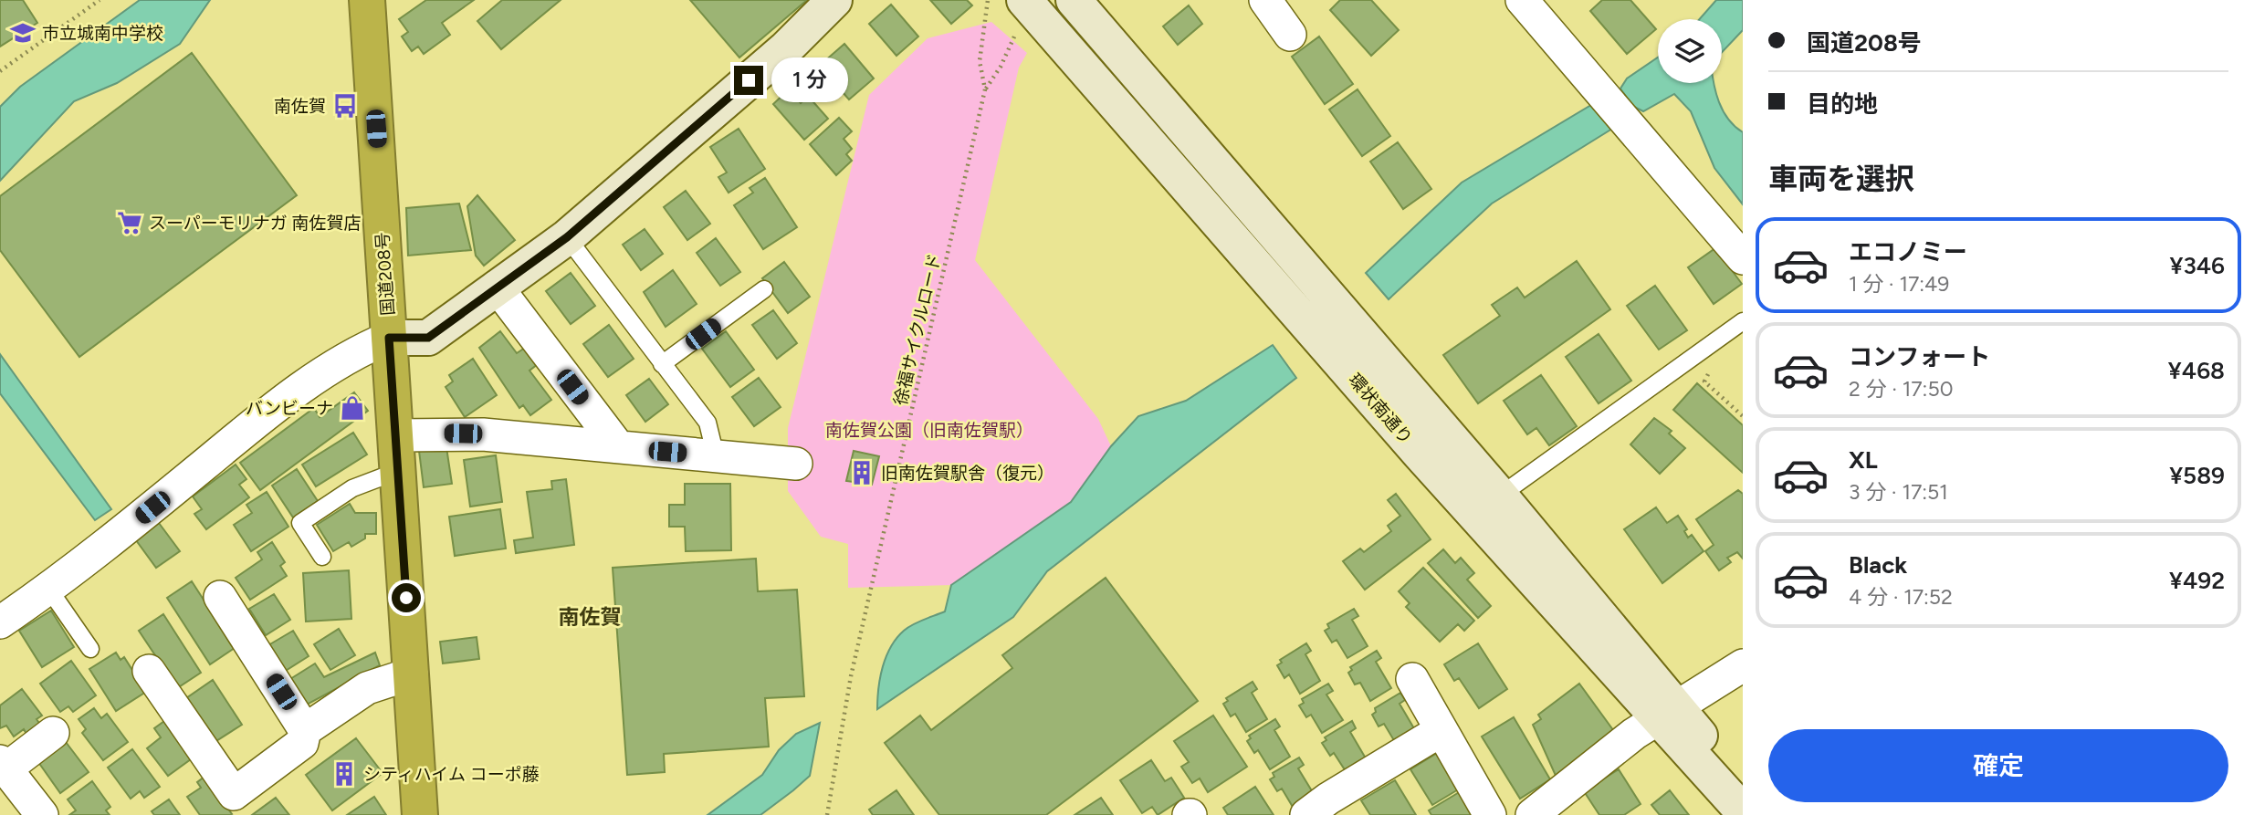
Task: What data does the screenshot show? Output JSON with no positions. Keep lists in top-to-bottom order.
{
  "streets": {
    "highway": ["国道208号"],
    "main road": ["環状南通り"],
    "path": ["徐福サイクルロード"]
  },
  "districts": ["南佐賀"],
  "parks": ["南佐賀公園（旧南佐賀駅）"],
  "places": {
    "school or university": ["市立城南中学校"],
    "bus stop": ["南佐賀"],
    "supermarket": ["スーパーモリナガ 南佐賀店"],
    "shop": ["バンビーナ"],
    "building": ["旧南佐賀駅舎（復元）", "シティハイム コーポ藤"]
  },
  "page": {
    "banner": ["国道208号", "目的地"],
    "bubble": "1 分",
    "heading": "車両を選択",
    "list": [
      {
        "name": "エコノミー",
        "note": "1 分 · 17:49",
        "value": "¥346"
      },
      {
        "name": "コンフォート",
        "note": "2 分 · 17:50",
        "value": "¥468"
      },
      {
        "name": "XL",
        "note": "3 分 · 17:51",
        "value": "¥589"
      },
      {
        "name": "Black",
        "note": "4 分 · 17:52",
        "value": "¥492"
      }
    ],
    "buttons": "確定"
  }
}
